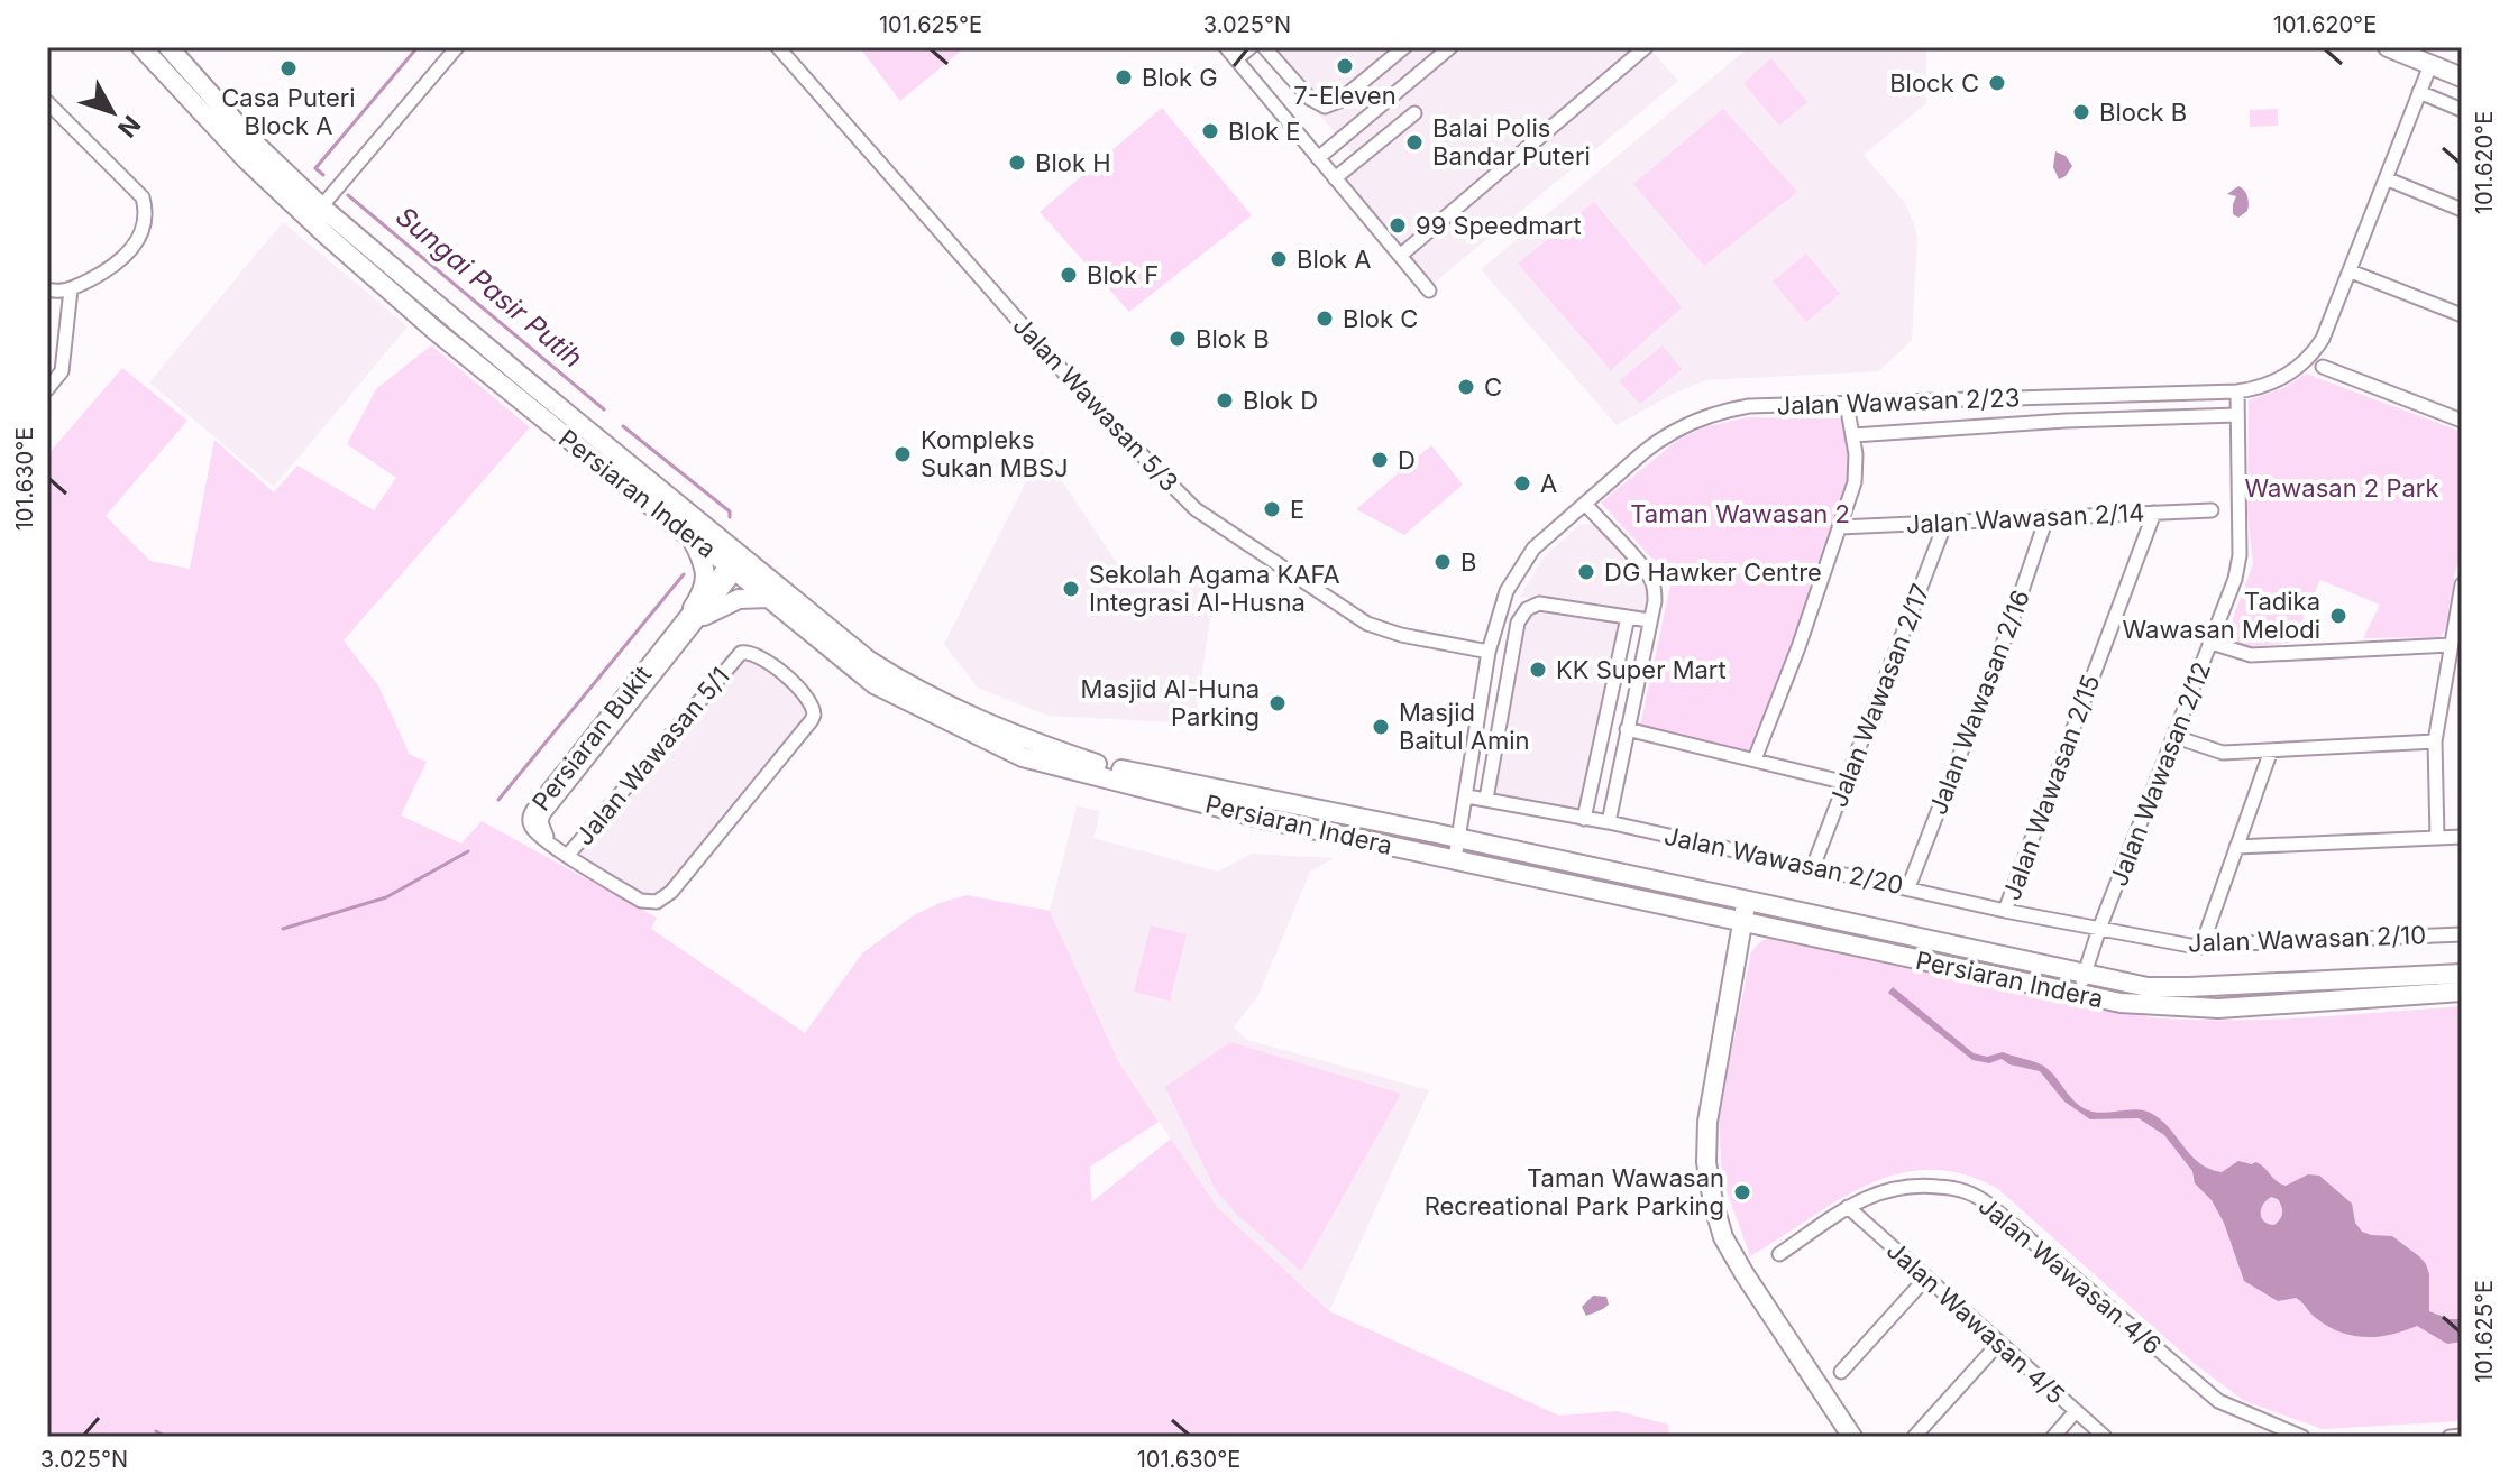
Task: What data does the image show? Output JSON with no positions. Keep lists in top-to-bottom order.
{
  "streets": {
    "main road": ["Persiaran Indera"],
    "street": [
      "Jalan Wawasan 2/23",
      "Jalan Wawasan 5/3",
      "Jalan Wawasan 2/14",
      "Jalan Wawasan 2/17",
      "Jalan Wawasan 2/16",
      "Persiaran Bukit",
      "Jalan Wawasan 5/1",
      "Jalan Wawasan 2/12",
      "Jalan Wawasan 2/15",
      "Jalan Wawasan 2/20",
      "Jalan Wawasan 2/10",
      "Jalan Wawasan 4/6",
      "Jalan Wawasan 4/5"
    ]
  },
  "crossings": [
    ["Jalan Wawasan 2/23", "Jalan Wawasan 5/3"],
    ["Jalan Wawasan 2/23", "Persiaran Indera"],
    ["Jalan Wawasan 2/23", "Jalan Wawasan 2/12"],
    ["Jalan Wawasan 2/23", "Jalan Wawasan 2/20"],
    ["Persiaran Indera", "Persiaran Bukit"],
    ["Persiaran Indera", "Jalan Wawasan 2/12"],
    ["Jalan Wawasan 2/14", "Jalan Wawasan 2/17"],
    ["Jalan Wawasan 2/14", "Jalan Wawasan 2/16"],
    ["Jalan Wawasan 2/14", "Jalan Wawasan 2/15"],
    ["Jalan Wawasan 2/17", "Jalan Wawasan 2/20"],
    ["Jalan Wawasan 2/16", "Jalan Wawasan 2/20"],
    ["Persiaran Bukit", "Jalan Wawasan 5/1"],
    ["Jalan Wawasan 2/12", "Jalan Wawasan 2/20"],
    ["Jalan Wawasan 2/12", "Jalan Wawasan 2/10"],
    ["Jalan Wawasan 2/15", "Jalan Wawasan 2/20"],
    ["Jalan Wawasan 2/20", "Jalan Wawasan 2/10"],
    ["Jalan Wawasan 4/6", "Jalan Wawasan 4/5"]
  ],
  "water": ["Sungai Pasir Putih"],
  "parks": ["Wawasan 2 Park", "Taman Wawasan 2"],
  "places": [
    "7-Eleven",
    "Casa Puteri Block A",
    "Blok G",
    "Block C",
    "Block B",
    "Blok E",
    "Balai Polis Bandar Puteri",
    "Blok H",
    "99 Speedmart",
    "Blok A",
    "Blok F",
    "Blok C",
    "Blok B",
    "C",
    "Blok D",
    "Kompleks Sukan MBSJ",
    "D",
    "A",
    "E",
    "B",
    "DG Hawker Centre",
    "Sekolah Agama KAFA Integrasi Al-Husna",
    "Tadika Wawasan Melodi",
    "KK Super Mart",
    "Masjid Al-Huna Parking",
    "Masjid Baitul Amin",
    "Taman Wawasan Recreational Park Parking"
  ],
  "north": "bottom right",
  "coordinates": [
    "101.625°E",
    "3.025°N",
    "101.620°E",
    "101.630°E"
  ]
}
